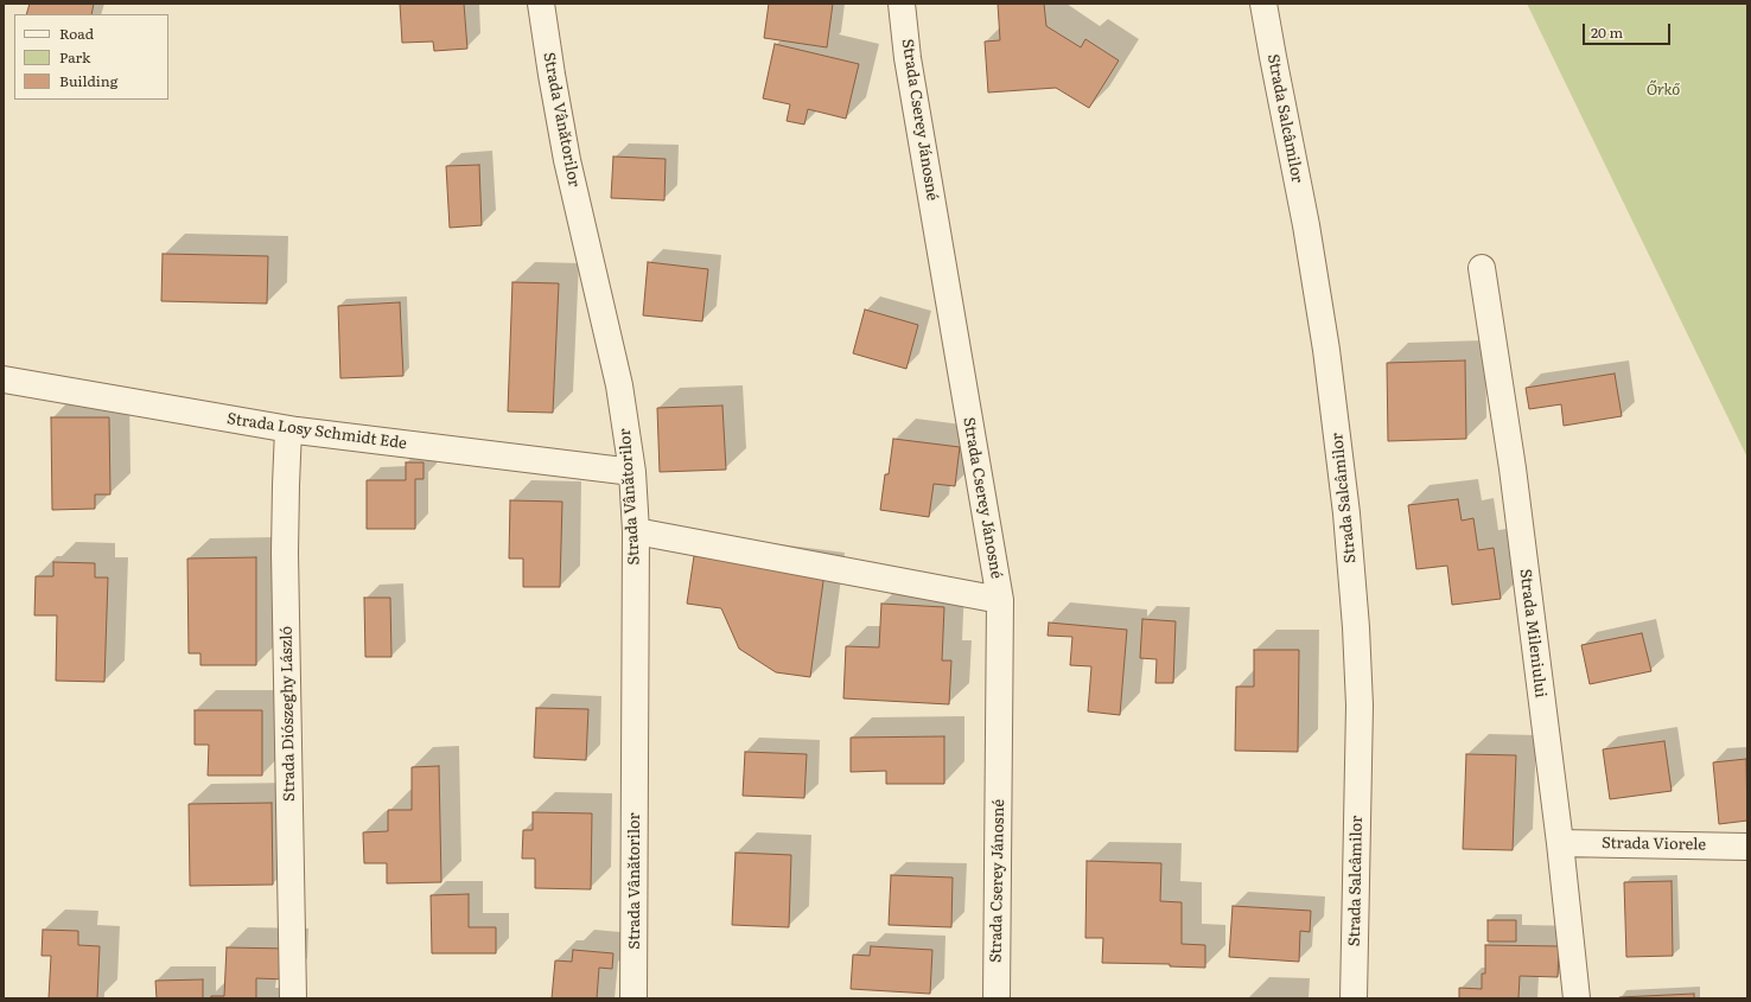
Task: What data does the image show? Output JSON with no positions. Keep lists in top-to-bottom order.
{
  "streets": {
    "street": [
      "Strada Salcâmilor",
      "Strada Vânătorilor",
      "Strada Cserey Jánosné",
      "Strada Losy Schmidt Ede",
      "Strada Mileniului",
      "Strada Diószeghy László",
      "Strada Viorele"
    ]
  },
  "crossings": [
    ["Strada Vânătorilor", "Strada Losy Schmidt Ede"],
    ["Strada Losy Schmidt Ede", "Strada Diószeghy László"],
    ["Strada Mileniului", "Strada Viorele"]
  ],
  "parks": ["Őrkő"],
  "legend": ["Road", "Park", "Building"],
  "scale_bar": "20 m"
}
